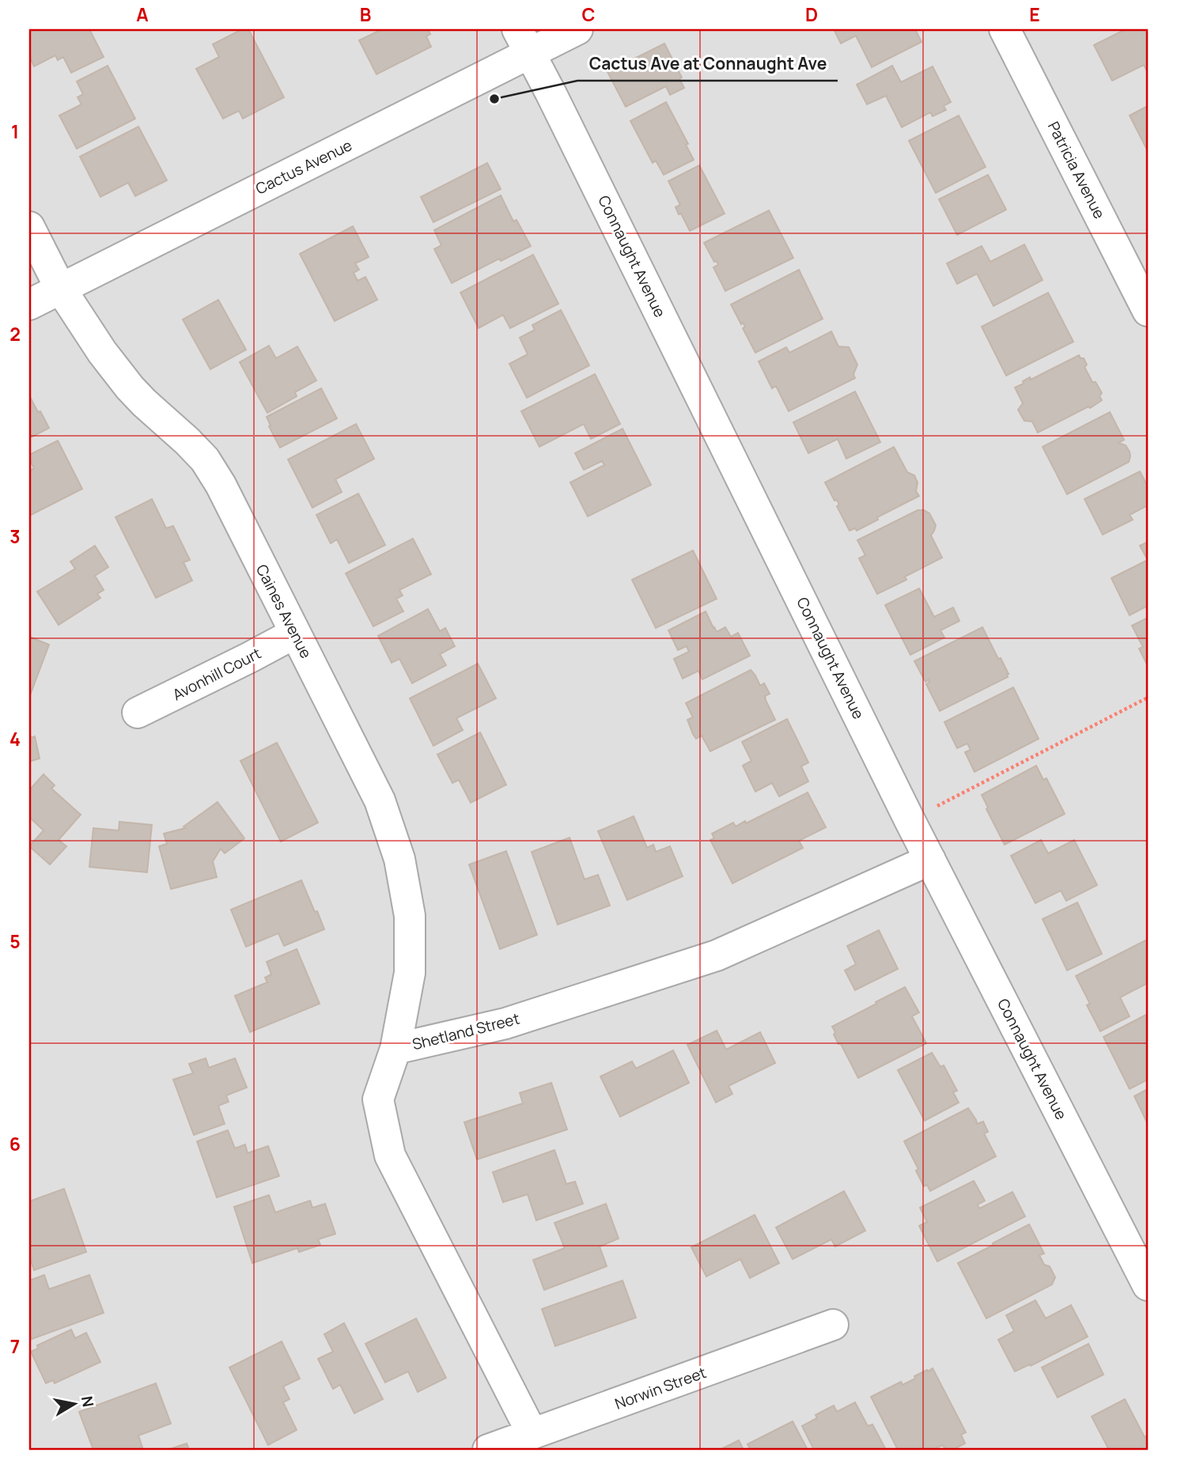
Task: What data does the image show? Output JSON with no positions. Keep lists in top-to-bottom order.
{
  "streets": {
    "street": [
      "Cactus Avenue",
      "Patricia Avenue",
      "Connaught Avenue",
      "Caines Avenue",
      "Avonhill Court",
      "Shetland Street",
      "Norwin Street"
    ]
  },
  "crossings": [
    ["Cactus Avenue", "Connaught Avenue"],
    ["Cactus Avenue", "Caines Avenue"],
    ["Connaught Avenue", "Shetland Street"],
    ["Caines Avenue", "Avonhill Court"],
    ["Caines Avenue", "Shetland Street"],
    ["Shetland Street", "Norwin Street"]
  ],
  "places": ["Cactus Ave at Connaught Ave"],
  "north": "right",
  "grid": {
    "columns": [
      "A",
      "B",
      "C",
      "D",
      "E"
    ],
    "rows": [
      "1",
      "2",
      "3",
      "4",
      "5",
      "6",
      "7"
    ]
  }
}
